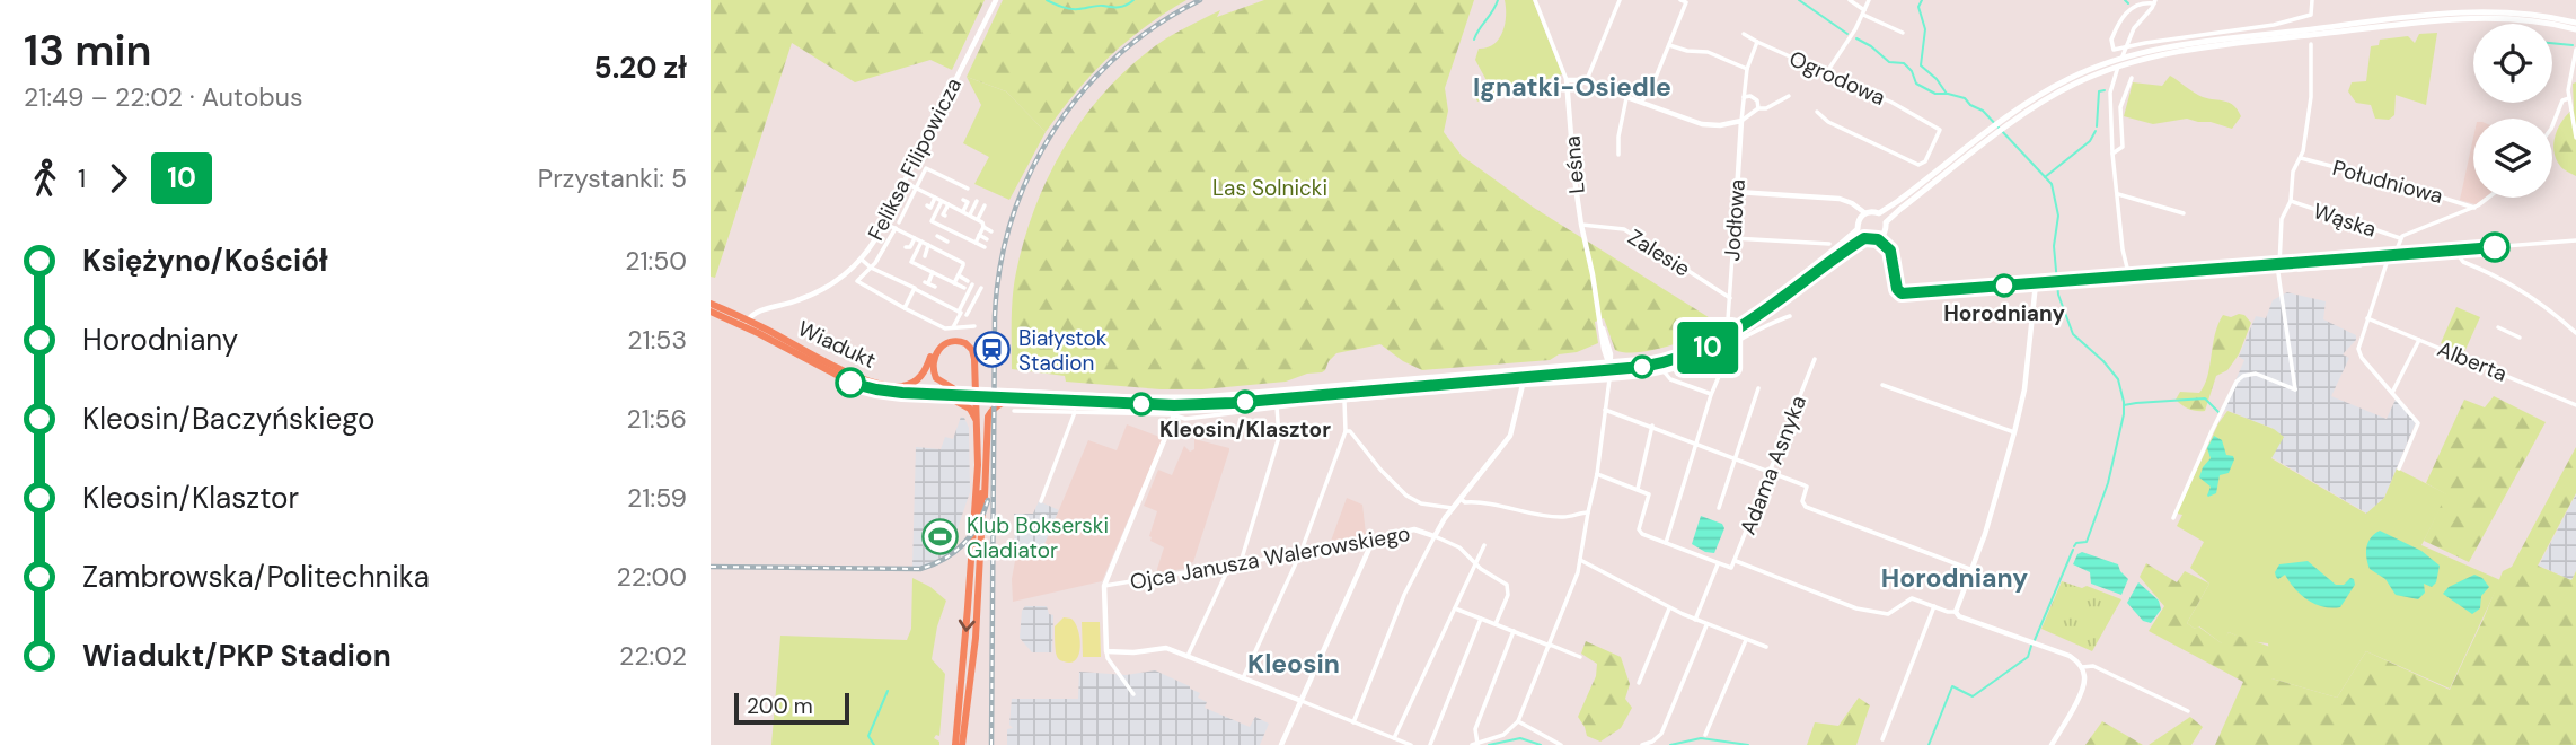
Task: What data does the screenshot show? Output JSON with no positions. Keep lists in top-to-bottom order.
{
  "streets": {
    "main road": ["Wiadukt"],
    "street": [
      "Ogrodowa",
      "Feliksa Filipowicza",
      "Leśna",
      "Południowa",
      "Jodłowa",
      "Wąska",
      "Zalesie",
      "Alberta",
      "Adama Asnyka",
      "Ojca Janusza Walerowskiego"
    ]
  },
  "crossings": [
    ["Feliksa Filipowicza", "Wiadukt"],
    ["Leśna", "Zalesie"],
    ["Jodłowa", "Zalesie"]
  ],
  "districts": ["Ignatki-Osiedle", "Horodniany", "Kleosin"],
  "parks": ["Las Solnicki"],
  "places": {
    "other": ["Horodniany", "Kleosin/Klasztor"],
    "station": ["Białystok Stadion"],
    "sports": ["Klub Bokserski Gladiator"]
  },
  "lines": ["bus line 10"],
  "scale_bar": "200 m",
  "page": {
    "heading": ["13 min", "21:49 – 22:02 · Autobus", "5.20 zł"],
    "on_map": "10",
    "legs": ["1", "10", "Przystanki: 5"],
    "list": [
      {
        "name": "Księżyno/Kościół",
        "value": "21:50"
      },
      {
        "name": "Horodniany",
        "value": "21:53"
      },
      {
        "name": "Kleosin/Baczyńskiego",
        "value": "21:56"
      },
      {
        "name": "Kleosin/Klasztor",
        "value": "21:59"
      },
      {
        "name": "Zambrowska/Politechnika",
        "value": "22:00"
      },
      {
        "name": "Wiadukt/PKP Stadion",
        "value": "22:02"
      }
    ],
    "scale": "200 m"
  }
}
